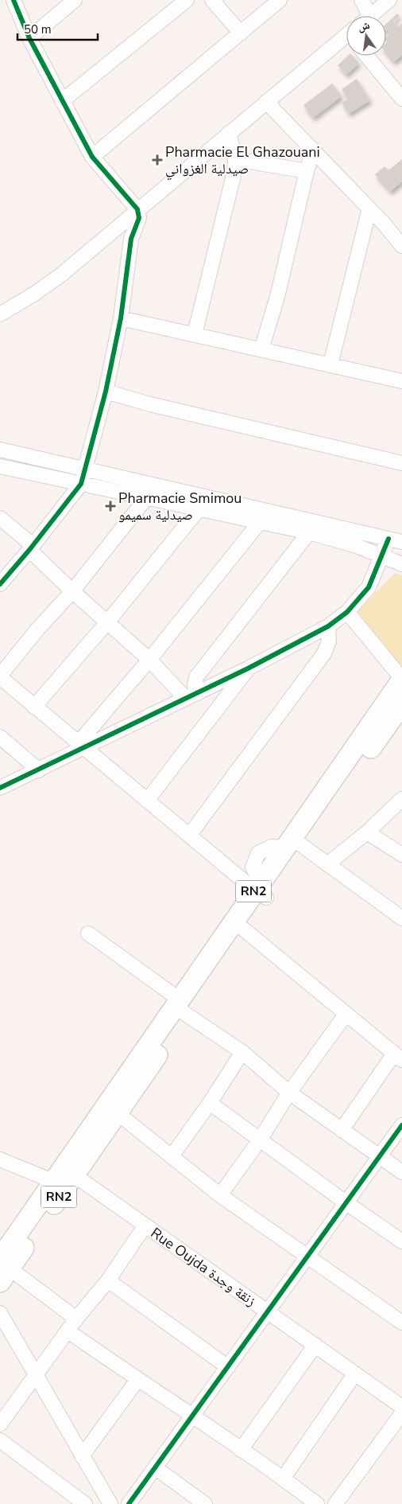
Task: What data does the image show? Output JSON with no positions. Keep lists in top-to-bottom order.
{
  "streets": {
    "highway": ["RN2"],
    "street": ["Rue Oujda زنقة وجدة"]
  },
  "crossings": [
    ["RN2", "Rue Oujda زنقة وجدة"]
  ],
  "places": {
    "health": ["Pharmacie El Ghazouani صيدلية الغزواني", "Pharmacie Smimou صيدلية سميمو"]
  },
  "scale_bar": "50 m",
  "north": "top"
}
